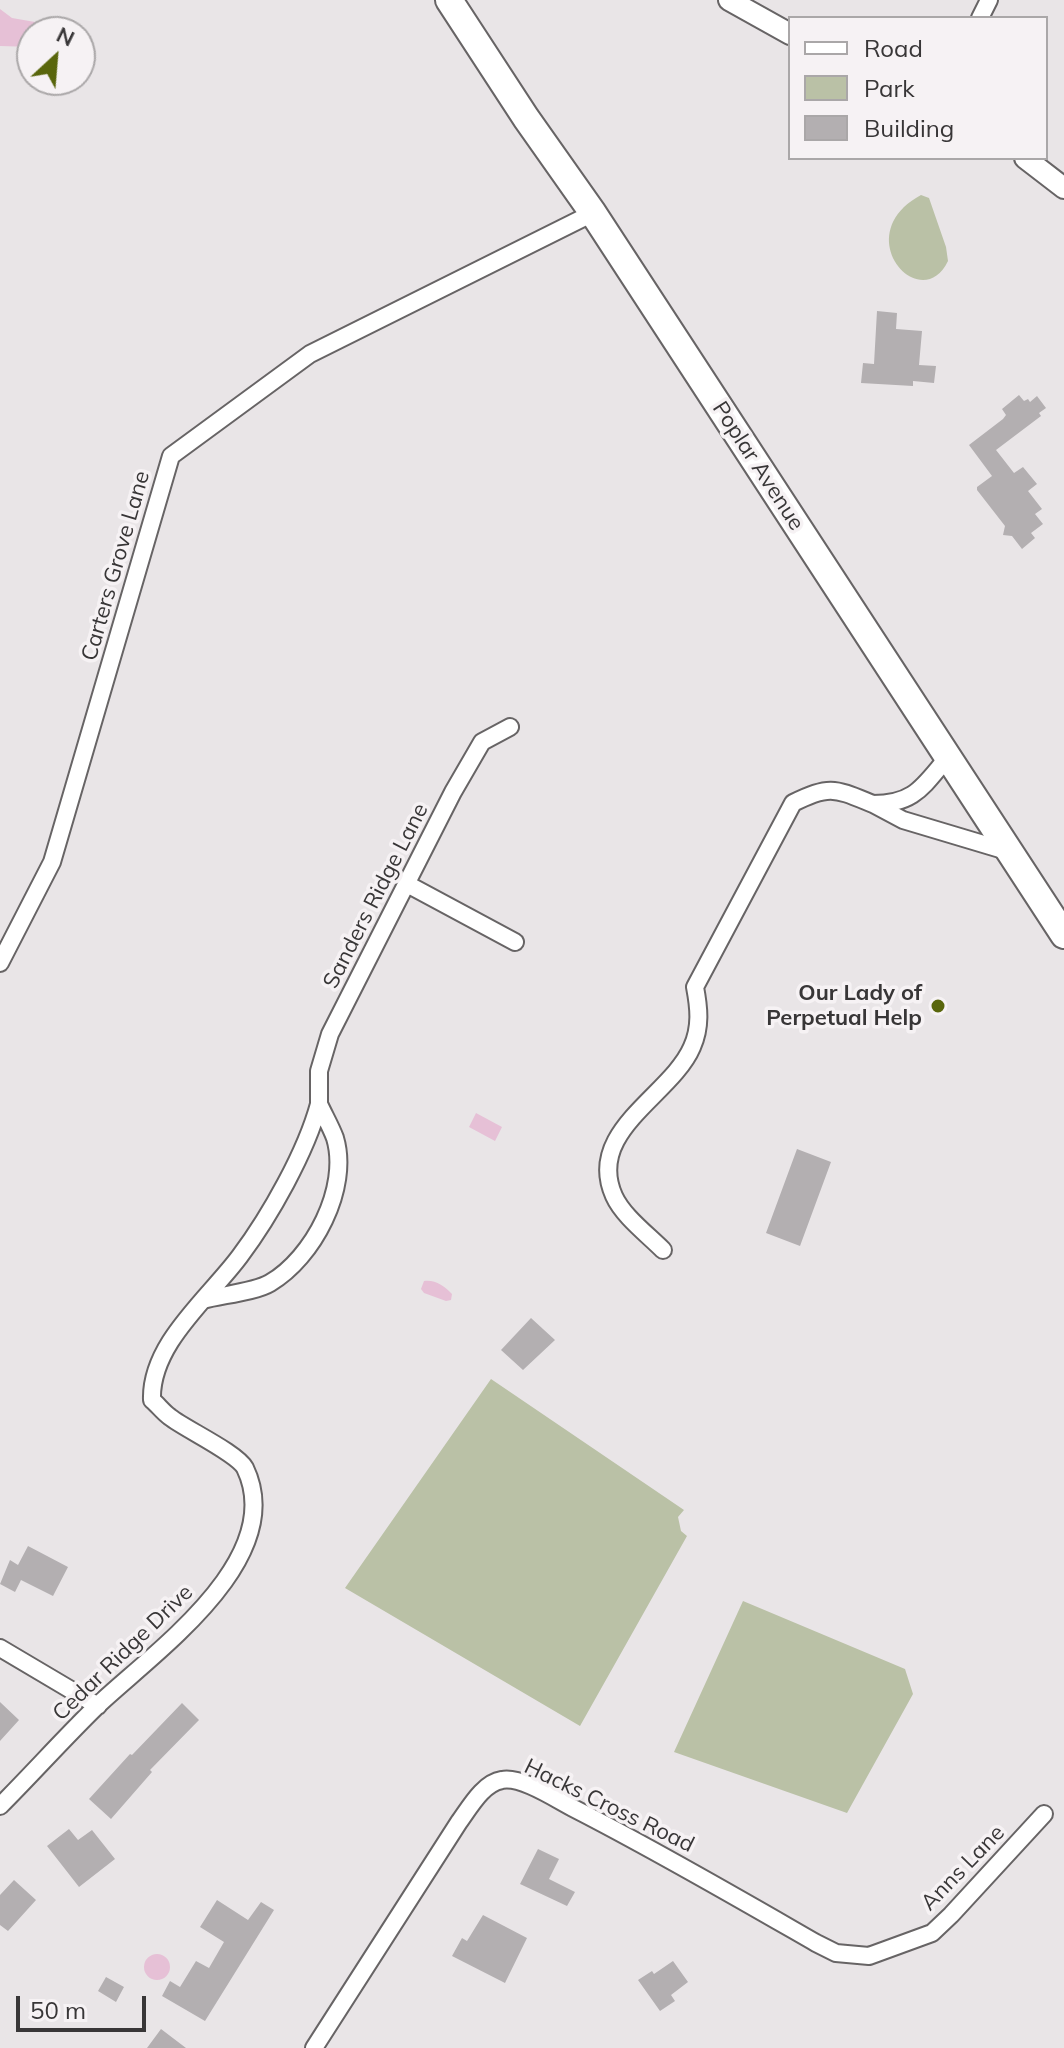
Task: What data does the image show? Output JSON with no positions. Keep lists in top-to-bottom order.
{
  "streets": {
    "main road": ["Poplar Avenue"],
    "street": [
      "Carters Grove Lane",
      "Sanders Ridge Lane",
      "Cedar Ridge Drive",
      "Hacks Cross Road",
      "Anns Lane"
    ]
  },
  "crossings": [
    ["Poplar Avenue", "Carters Grove Lane"],
    ["Sanders Ridge Lane", "Cedar Ridge Drive"],
    ["Hacks Cross Road", "Anns Lane"]
  ],
  "places": ["Our Lady of Perpetual Help"],
  "legend": ["Road", "Park", "Building"],
  "scale_bar": "50 m",
  "north": "top right"
}
